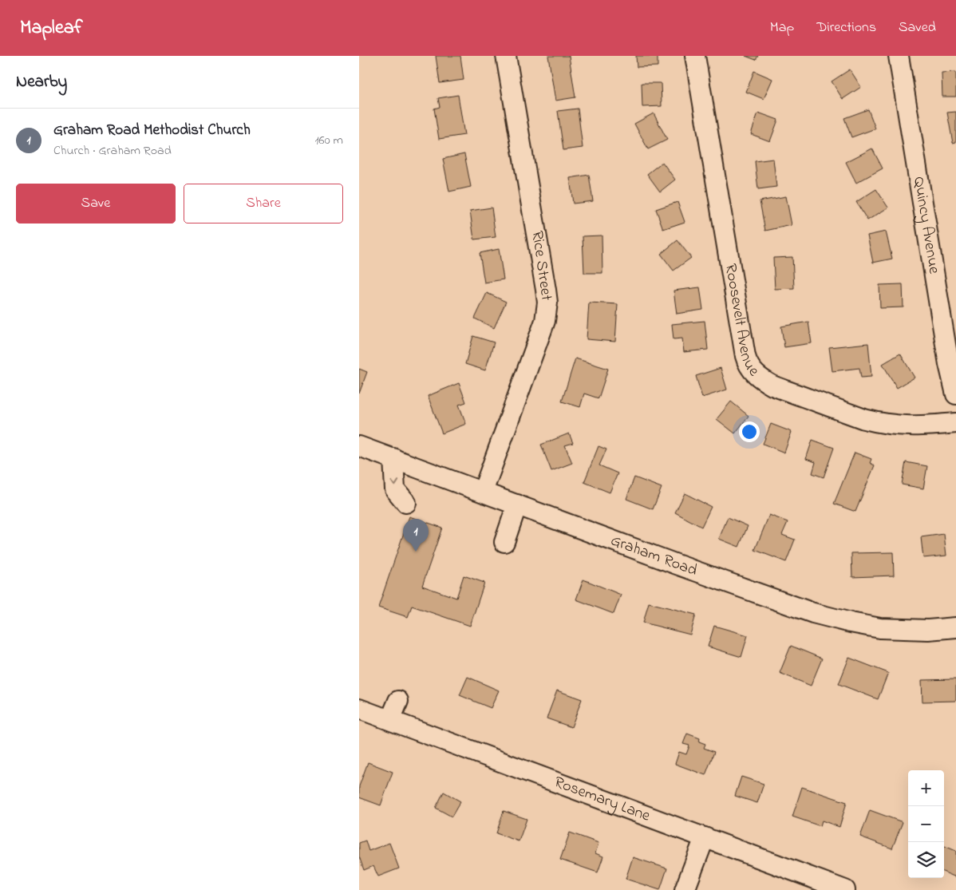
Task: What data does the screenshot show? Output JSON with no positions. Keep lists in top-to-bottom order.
{
  "streets": {
    "street": [
      "Quincy Avenue",
      "Rice Street",
      "Roosevelt Avenue",
      "Graham Road",
      "Rosemary Lane"
    ]
  },
  "crossings": [
    ["Rice Street", "Graham Road"]
  ],
  "page": {
    "header": "Mapleaf",
    "nav": ["Map", "Directions", "Saved"],
    "heading": "Nearby",
    "list": [
      {
        "mark": "1",
        "name": "Graham Road Methodist Church",
        "note": "Church · Graham Road",
        "value": "160 m"
      }
    ],
    "buttons": ["Save", "Share"],
    "pins": "1",
    "map_buttons": ["+", "−"]
  }
}
